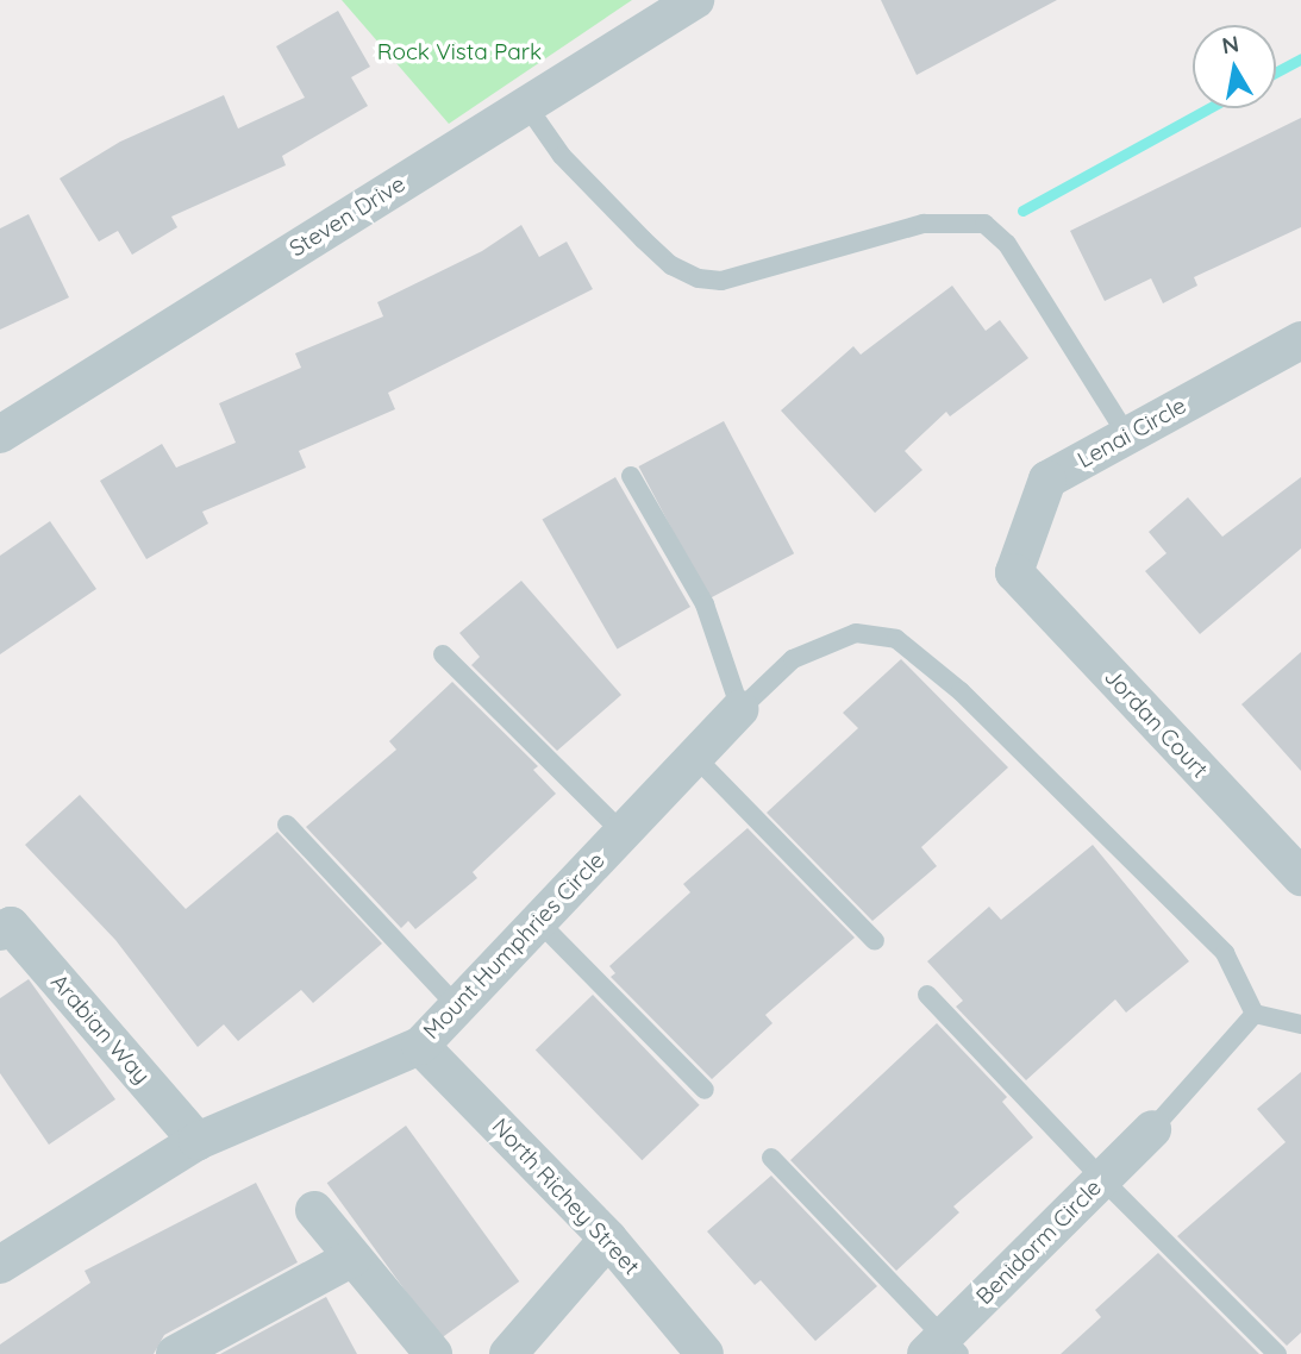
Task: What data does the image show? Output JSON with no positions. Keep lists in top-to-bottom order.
{
  "streets": {
    "street": [
      "Steven Drive",
      "Lenai Circle",
      "Jordan Court",
      "Mount Humphries Circle",
      "Arabian Way",
      "North Richey Street",
      "Benidorm Circle"
    ]
  },
  "crossings": [
    ["Lenai Circle", "Jordan Court"],
    ["Mount Humphries Circle", "Arabian Way"],
    ["Mount Humphries Circle", "North Richey Street"]
  ],
  "parks": ["Rock Vista Park"],
  "north": "top"
}
